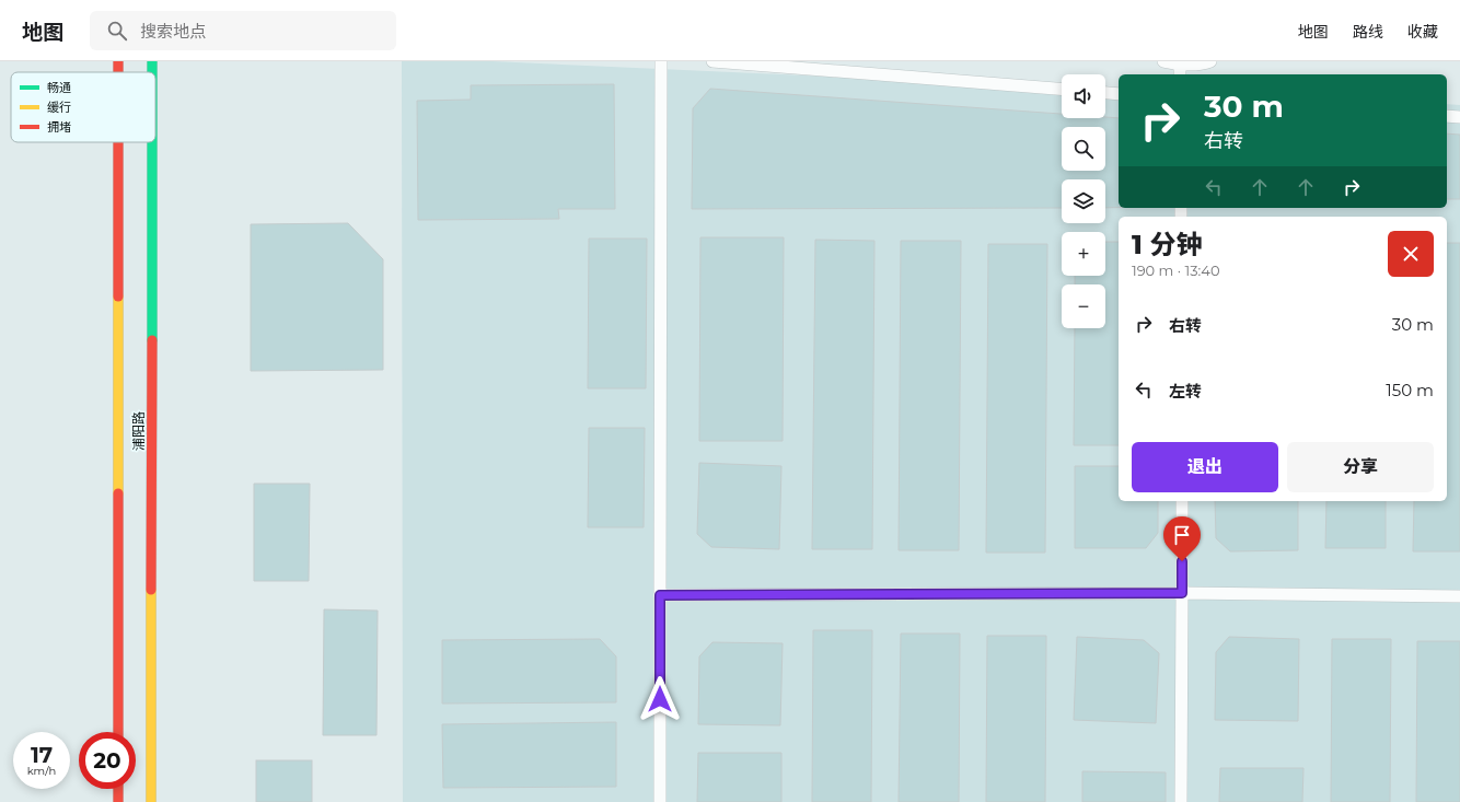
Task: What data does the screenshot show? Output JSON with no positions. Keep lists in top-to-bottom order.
{
  "streets": {
    "street": ["浦阳路"]
  },
  "legend": ["畅通", "缓行", "拥堵"],
  "page": {
    "header": "地图",
    "search": "搜索地点",
    "nav": ["地图", "路线", "收藏"],
    "map_buttons": ["+", "−"],
    "turn": ["30 m", "右转"],
    "heading": ["1 分钟", "190 m · 13:40"],
    "list": [
      {
        "name": "右转",
        "value": "30 m"
      },
      {
        "name": "左转",
        "value": "150 m"
      }
    ],
    "buttons": ["退出", "分享"],
    "speed": "17 km/h",
    "limit": "20"
  }
}
